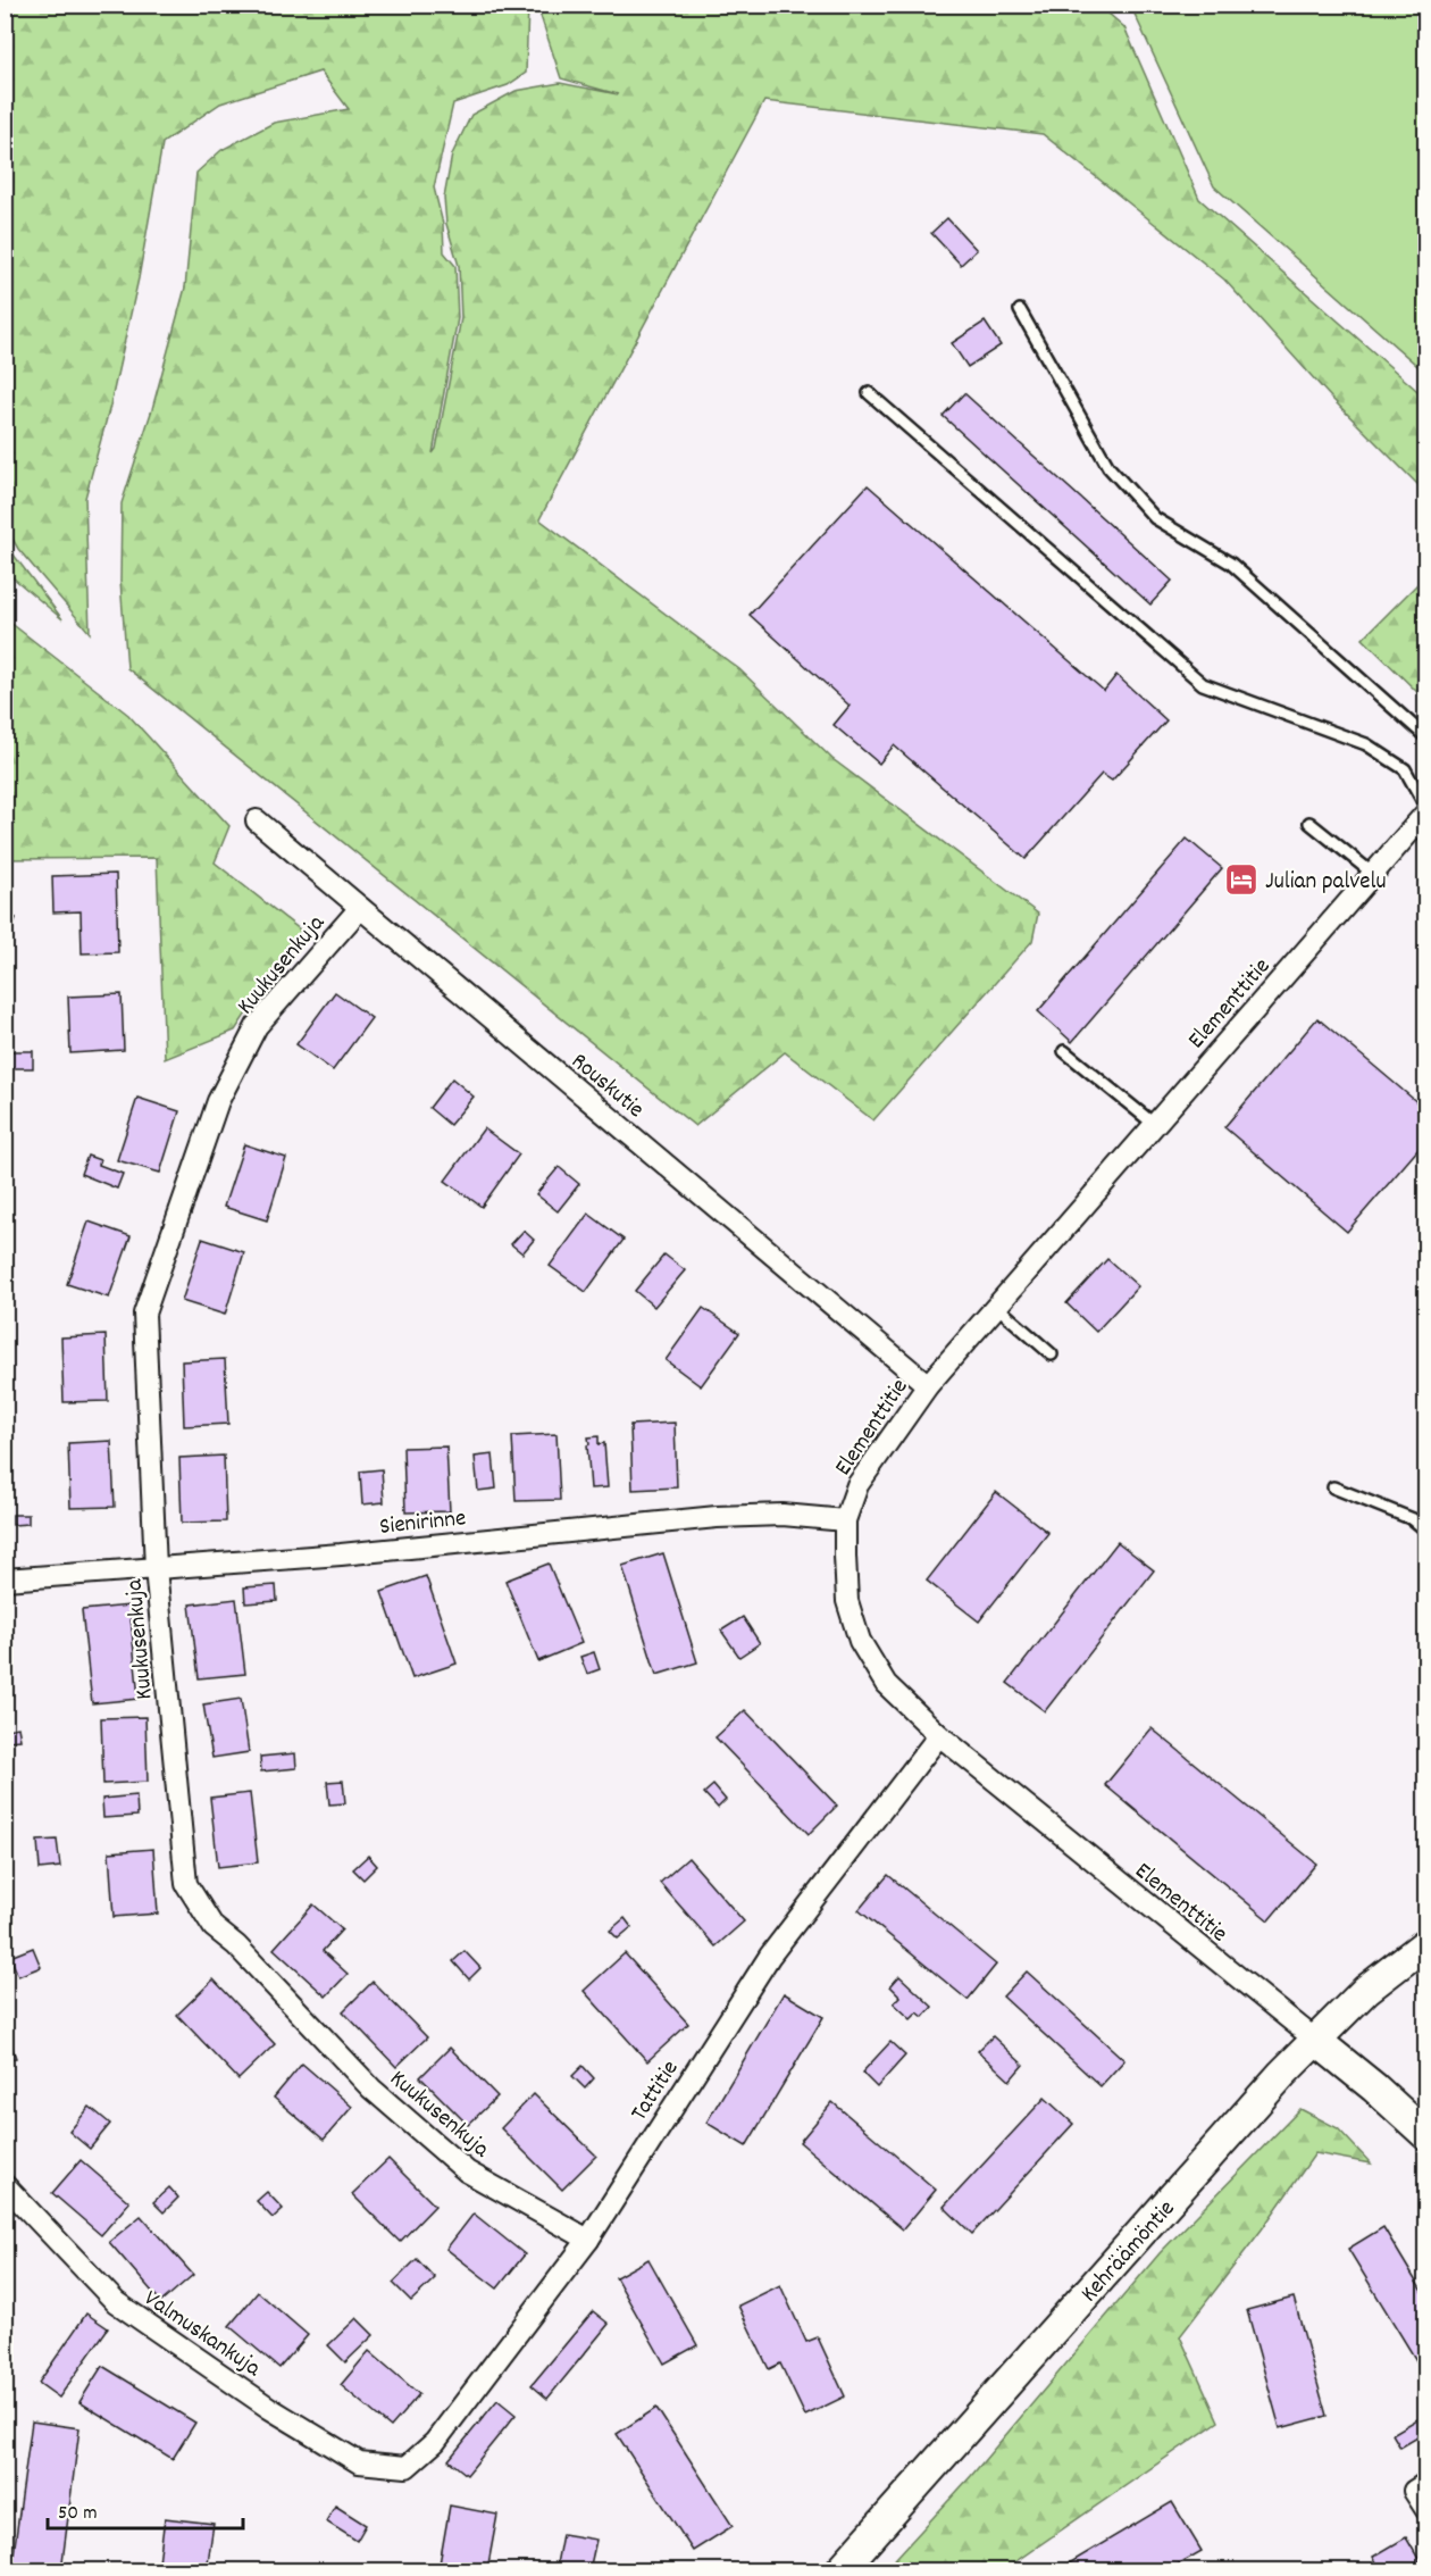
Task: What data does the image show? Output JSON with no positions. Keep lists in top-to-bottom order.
{
  "streets": {
    "street": [
      "Kuukusenkuja",
      "Elementtitie",
      "Rouskutie",
      "Sienirinne",
      "Tattitie",
      "Kehräämöntie",
      "Valmuskankuja"
    ]
  },
  "crossings": [
    ["Kuukusenkuja", "Rouskutie"],
    ["Kuukusenkuja", "Sienirinne"],
    ["Kuukusenkuja", "Tattitie"],
    ["Elementtitie", "Rouskutie"],
    ["Elementtitie", "Sienirinne"],
    ["Elementtitie", "Tattitie"],
    ["Elementtitie", "Kehräämöntie"],
    ["Tattitie", "Valmuskankuja"]
  ],
  "places": {
    "hotel": ["Julian palvelu"]
  },
  "scale_bar": "50 m"
}
